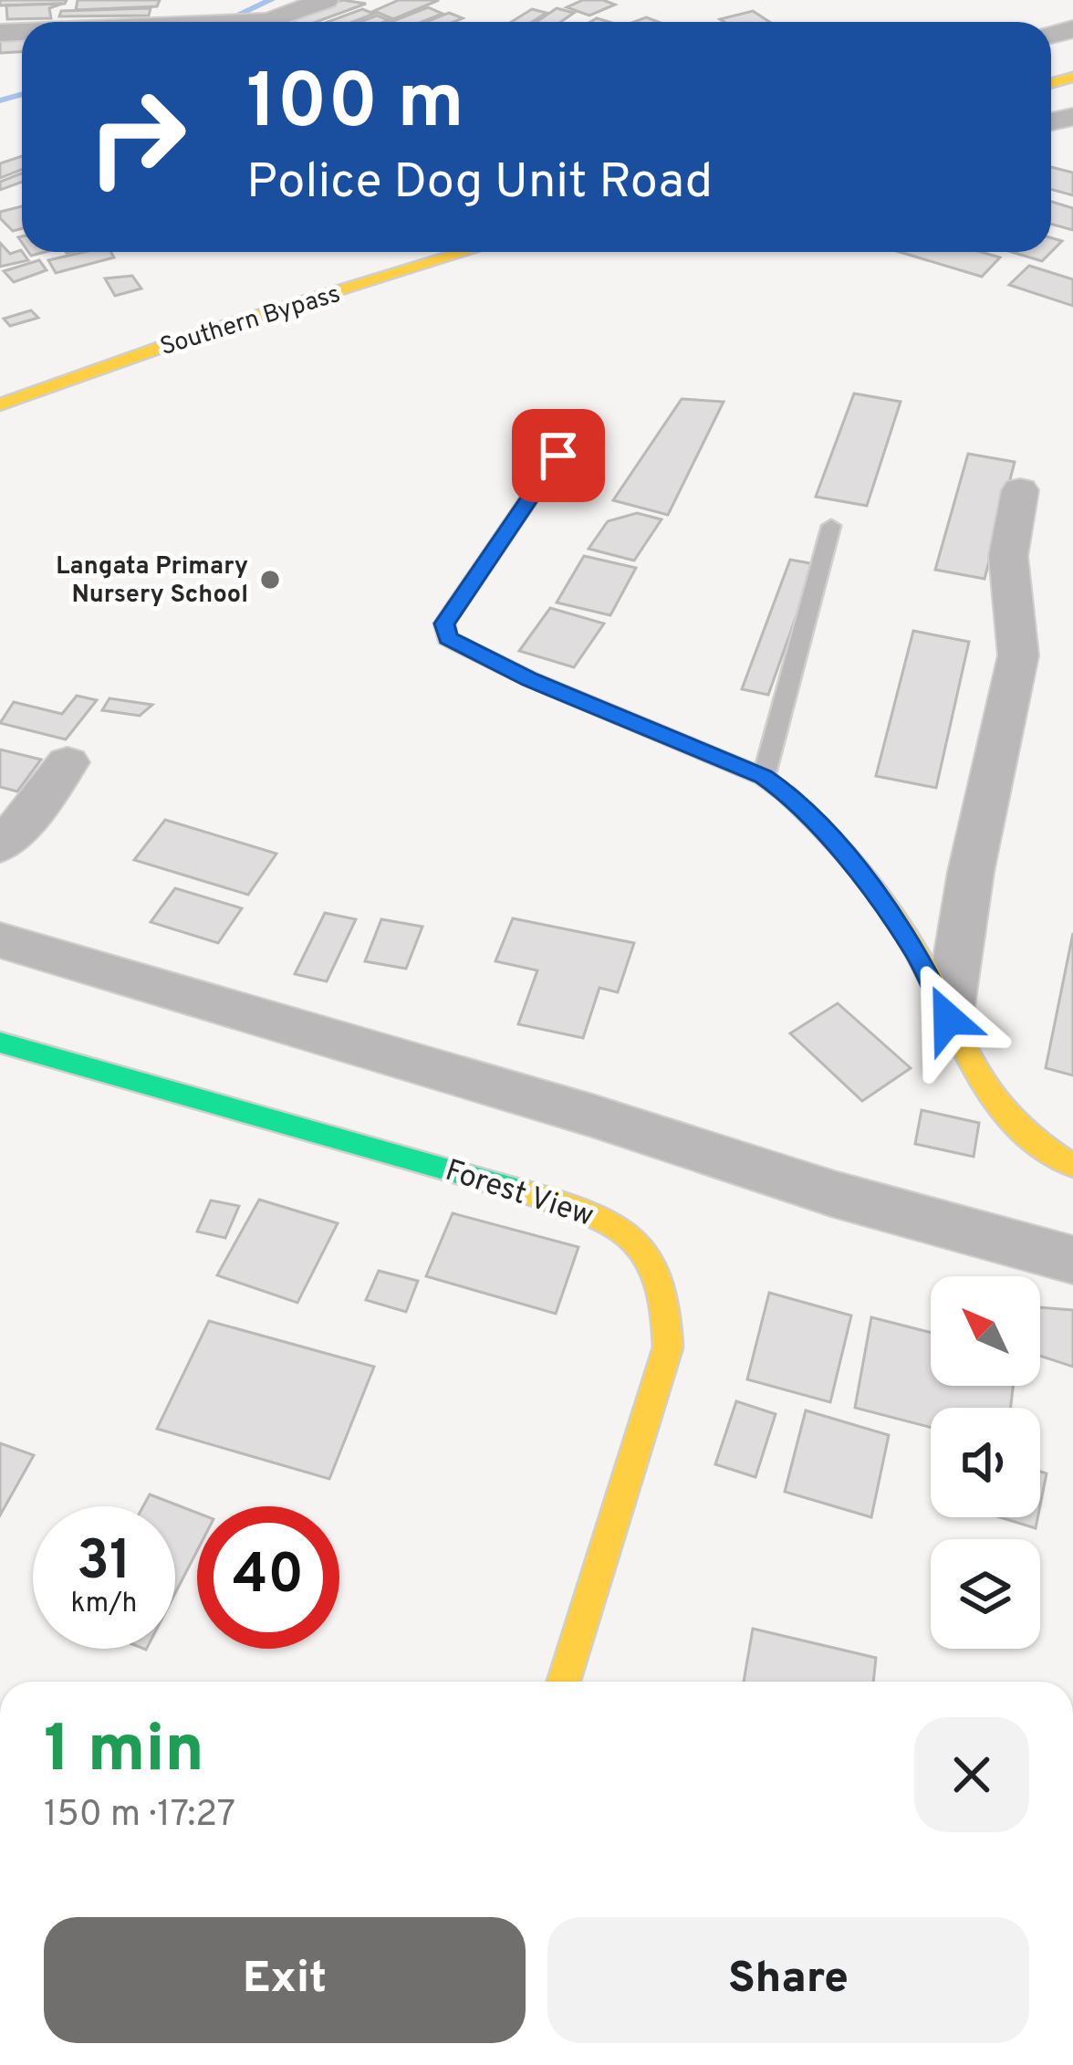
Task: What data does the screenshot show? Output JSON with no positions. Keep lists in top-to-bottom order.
{
  "streets": {
    "main road": ["Southern Bypass", "Forest View"]
  },
  "places": ["Langata Primary Nursery School"],
  "north": "top left",
  "page": {
    "turn": ["100 m", "Police Dog Unit Road"],
    "speed": "31 km/h",
    "limit": "40",
    "heading": ["1 min", "150 m · 17:27"],
    "buttons": ["Exit", "Share"]
  }
}
